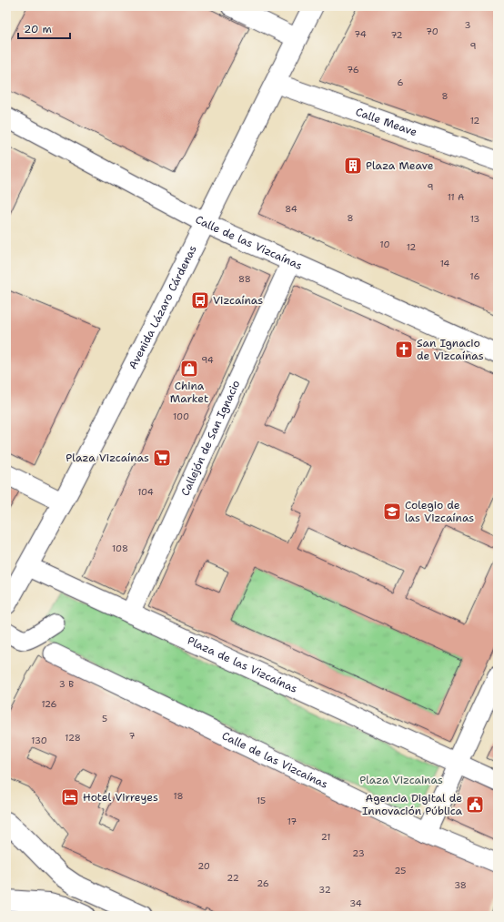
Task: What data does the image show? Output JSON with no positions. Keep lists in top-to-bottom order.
{
  "streets": {
    "main road": ["Avenida Lázaro Cárdenas"],
    "street": [
      "Calle Meave",
      "Calle de las Vizcaínas",
      "Callejón de San Ignacio",
      "Plaza de las Vizcaínas"
    ]
  },
  "crossings": [
    ["Calle Meave", "Avenida Lázaro Cárdenas"],
    ["Calle de las Vizcaínas", "Avenida Lázaro Cárdenas"],
    ["Calle de las Vizcaínas", "Callejón de San Ignacio"],
    ["Avenida Lázaro Cárdenas", "Plaza de las Vizcaínas"],
    ["Callejón de San Ignacio", "Plaza de las Vizcaínas"]
  ],
  "parks": ["Plaza Vizcainas"],
  "places": {
    "building": ["Plaza Meave"],
    "bus stop": ["Vizcaínas"],
    "church": ["San Ignacio de Vizcaínas"],
    "shop": ["China Market"],
    "supermarket": ["Plaza Vizcaínas"],
    "school or university": ["Colegio de las Vizcaínas"],
    "hotel": ["Hotel Virreyes"],
    "public building": ["Agencia Digital de Innovación Pública"]
  },
  "house_numbers": [
    "3",
    "70",
    "74",
    "72",
    "9",
    "76",
    "6",
    "8",
    "12",
    "9",
    "11 A",
    "84",
    "8",
    "13",
    "10",
    "12",
    "14",
    "16",
    "88",
    "94",
    "100",
    "104",
    "108",
    "3 B",
    "126",
    "5",
    "7",
    "128",
    "130",
    "18",
    "15",
    "17",
    "21",
    "23",
    "20",
    "25",
    "22",
    "26",
    "38",
    "32",
    "34"
  ],
  "scale_bar": "20 m"
}
